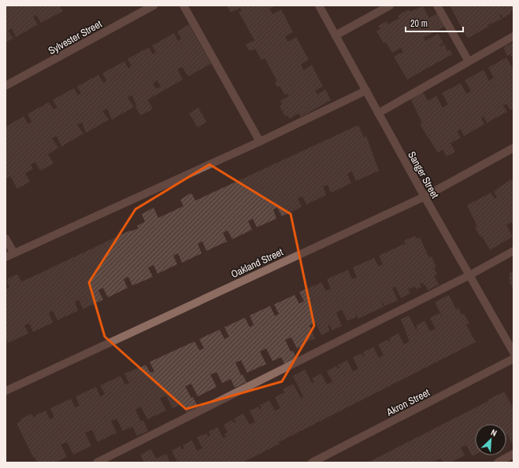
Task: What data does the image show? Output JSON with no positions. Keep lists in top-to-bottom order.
{
  "streets": {
    "street": [
      "Sylvester Street",
      "Sanger Street",
      "Oakland Street",
      "Akron Street"
    ]
  },
  "crossings": [
    ["Sanger Street", "Oakland Street"]
  ],
  "scale_bar": "20 m",
  "north": "top right"
}
